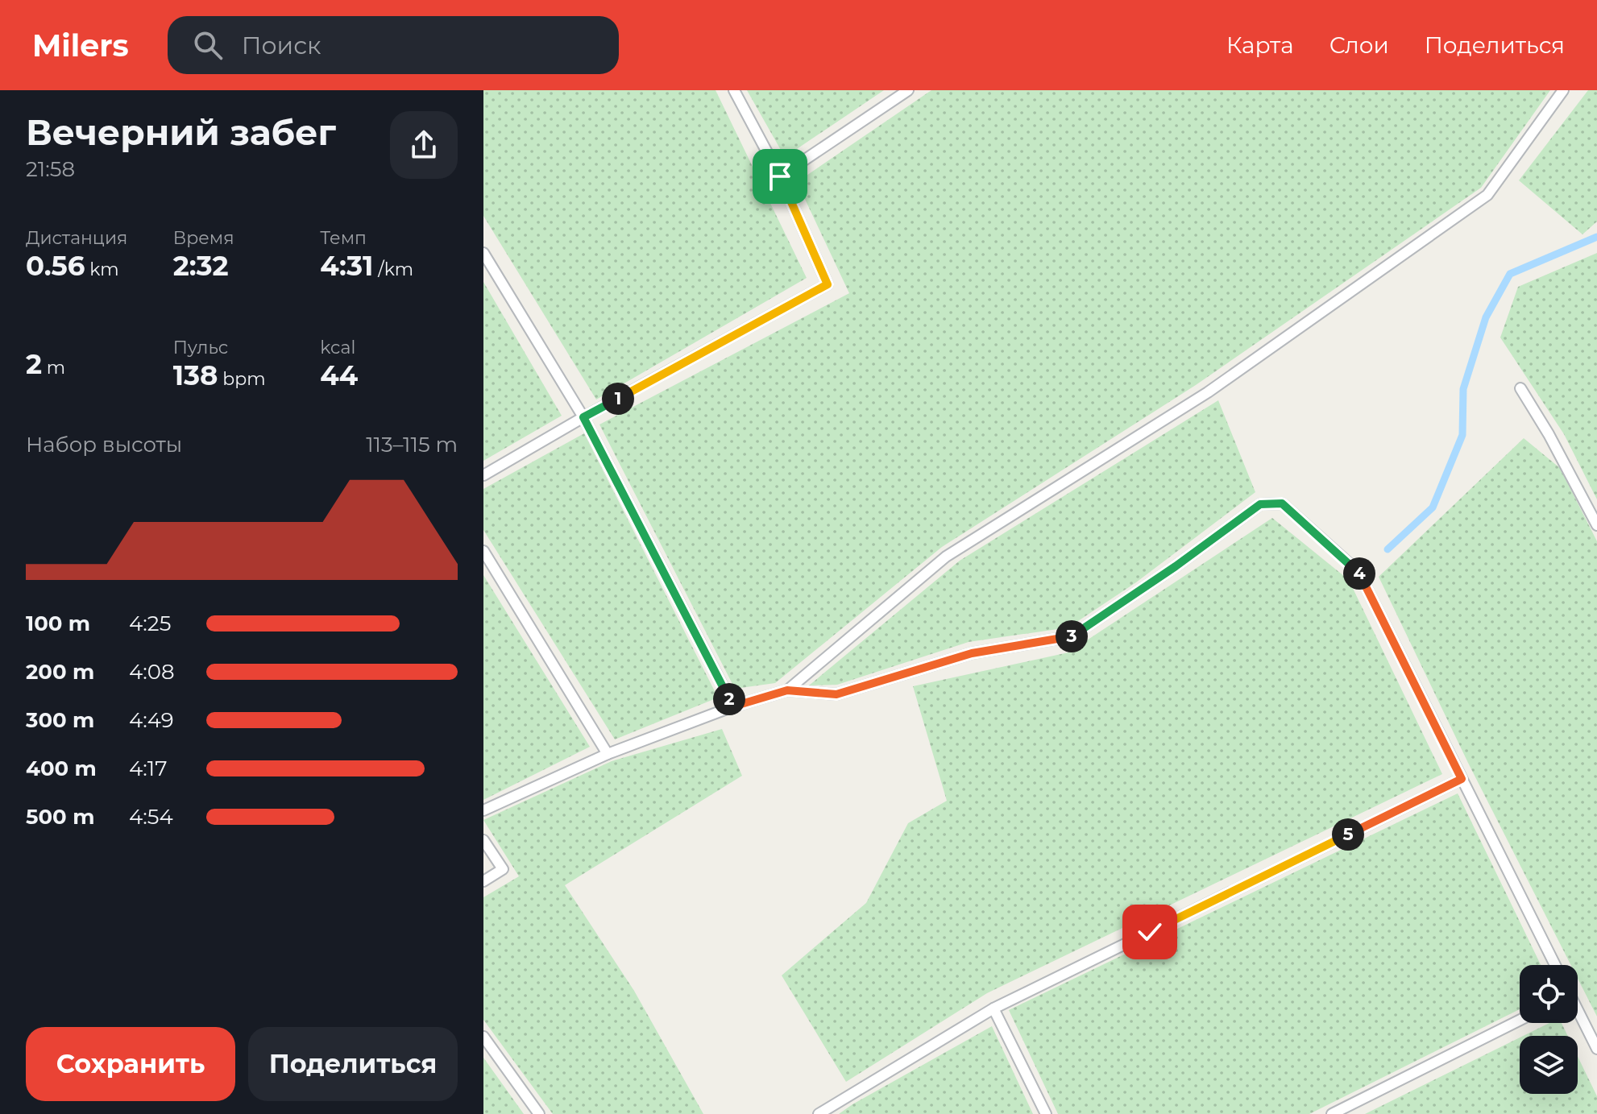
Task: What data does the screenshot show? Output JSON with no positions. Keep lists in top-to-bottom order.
{
  "page": {
    "header": "Milers",
    "search": "Поиск",
    "nav": ["Карта", "Слои", "Поделиться"],
    "heading": ["Вечерний забег", "21:58"],
    "stats": [
      ["Дистанция", "0.56 km"],
      ["Время", "2:32"],
      ["Темп", "4:31 /km"],
      ["2 m"],
      ["Пульс", "138 bpm"],
      ["kcal", "44"]
    ],
    "pins": [
      "1",
      "4",
      "3",
      "2",
      "5"
    ],
    "chart": ["Набор высоты", "113–115 m"],
    "list": [
      {
        "name": "100 m",
        "note": "4:25"
      },
      {
        "name": "200 m",
        "note": "4:08"
      },
      {
        "name": "300 m",
        "note": "4:49"
      },
      {
        "name": "400 m",
        "note": "4:17"
      },
      {
        "name": "500 m",
        "note": "4:54"
      }
    ],
    "buttons": ["Сохранить", "Поделиться"]
  }
}
